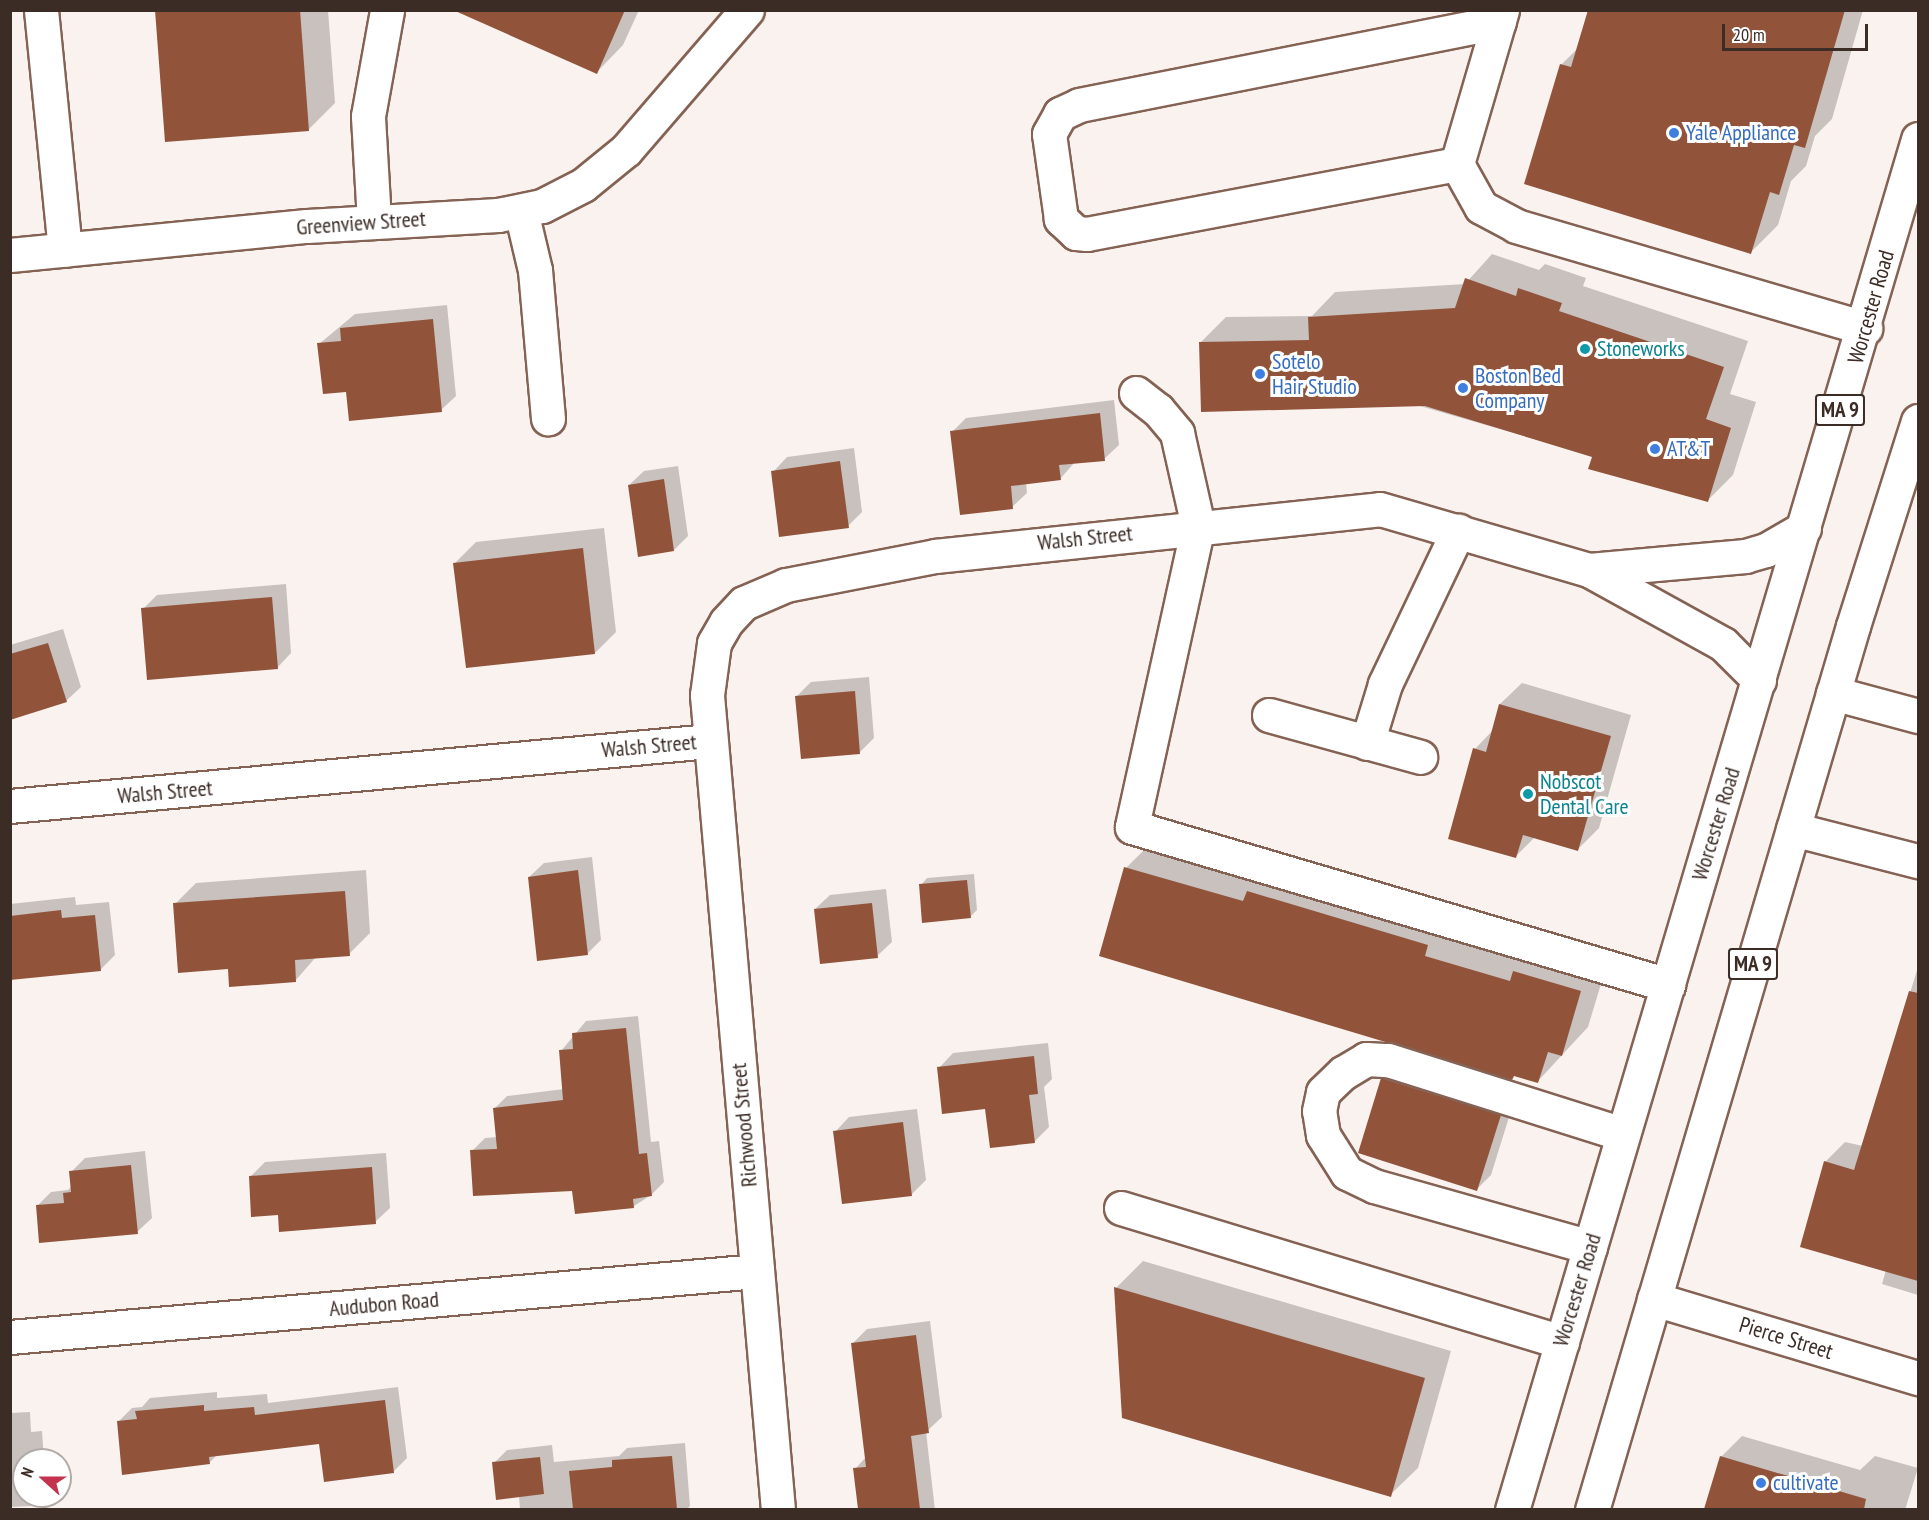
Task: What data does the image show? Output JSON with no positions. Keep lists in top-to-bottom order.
{
  "streets": {
    "main road": [
      "Greenview Street",
      "Worcester Road",
      "MA 9",
      "Walsh Street",
      "Richwood Street",
      "Audubon Road",
      "Pierce Street"
    ]
  },
  "crossings": [
    ["MA 9", "Pierce Street"],
    ["Walsh Street", "Richwood Street"],
    ["Richwood Street", "Audubon Road"]
  ],
  "places": [
    "Yale Appliance",
    "Stoneworks",
    "Sotelo Hair Studio",
    "Boston Bed Company",
    "AT&T",
    "Nobscot Dental Care",
    "cultivate"
  ],
  "scale_bar": "20 m",
  "north": "left"
}
